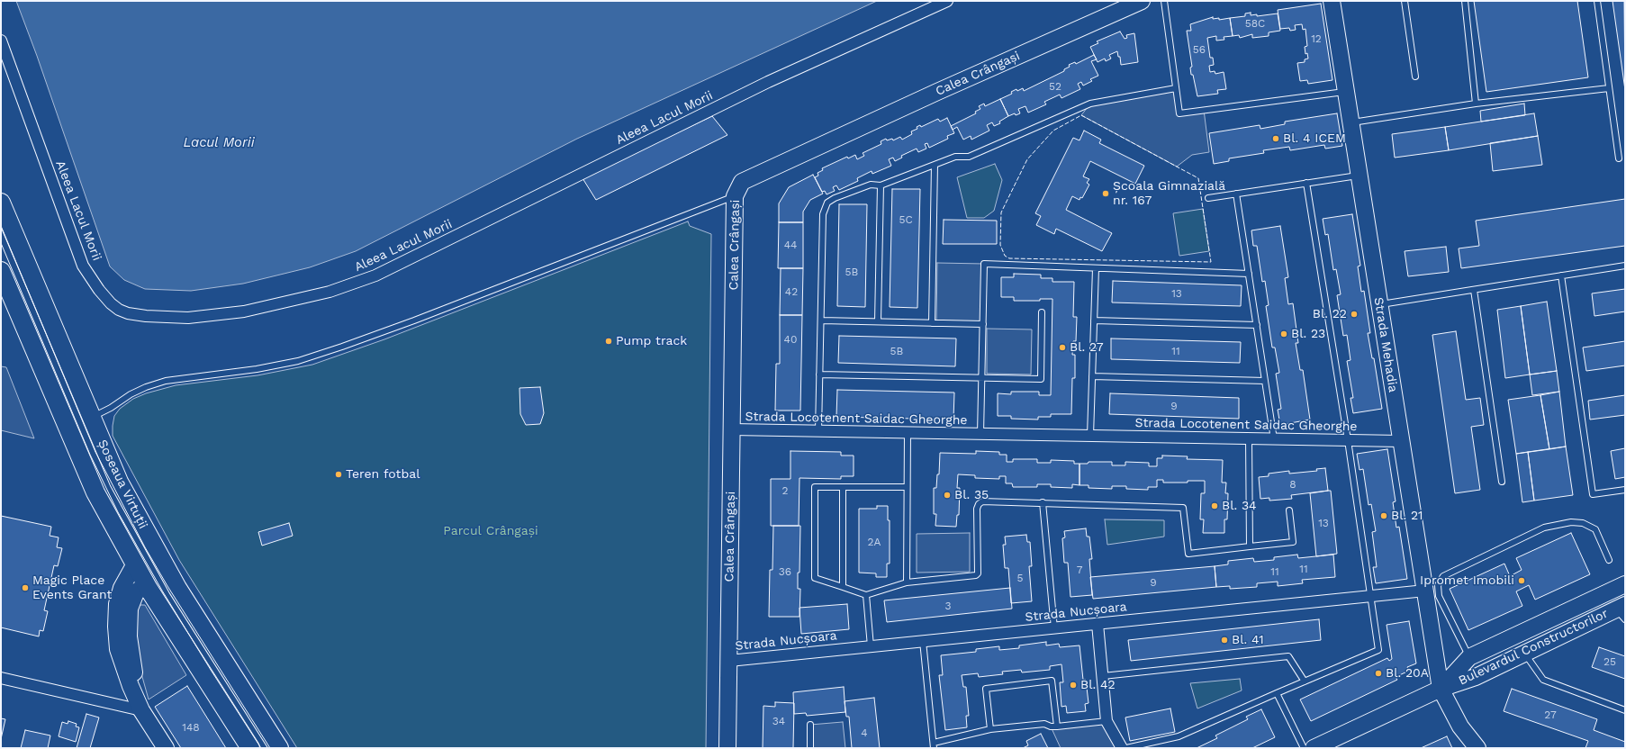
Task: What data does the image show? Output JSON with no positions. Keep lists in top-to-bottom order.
{
  "streets": {
    "main road": ["Șoseaua Virtuții"],
    "street": [
      "Calea Crângași",
      "Aleea Lacul Morii",
      "Strada Mehadia",
      "Strada Locotenent Saidac Gheorghe",
      "Strada Nucșoara",
      "Bulevardul Constructorilor"
    ]
  },
  "crossings": [
    ["Calea Crângași", "Strada Locotenent Saidac Gheorghe"],
    ["Calea Crângași", "Strada Nucșoara"],
    ["Strada Mehadia", "Strada Locotenent Saidac Gheorghe"],
    ["Strada Mehadia", "Strada Nucșoara"],
    ["Strada Mehadia", "Bulevardul Constructorilor"]
  ],
  "water": ["Lacul Morii"],
  "parks": ["Parcul Crângași"],
  "places": [
    "Bl. 4 ICEM",
    "Școala Gimnazială nr. 167",
    "Bl. 22",
    "Bl. 23",
    "Pump track",
    "Bl. 27",
    "Teren fotbal",
    "Bl. 35",
    "Bl. 34",
    "Bl. 21",
    "Ipromet Imobili",
    "Magic Place Events Grant",
    "Bl. 41",
    "Bl. 20A",
    "Bl. 42"
  ],
  "house_numbers": [
    "58C",
    "12",
    "56",
    "52",
    "5C",
    "44",
    "5B",
    "42",
    "13",
    "40",
    "5B",
    "11",
    "9",
    "8",
    "2",
    "13",
    "2A",
    "11",
    "7",
    "36",
    "11",
    "5",
    "9",
    "3",
    "25",
    "27",
    "34",
    "148",
    "4"
  ]
}
